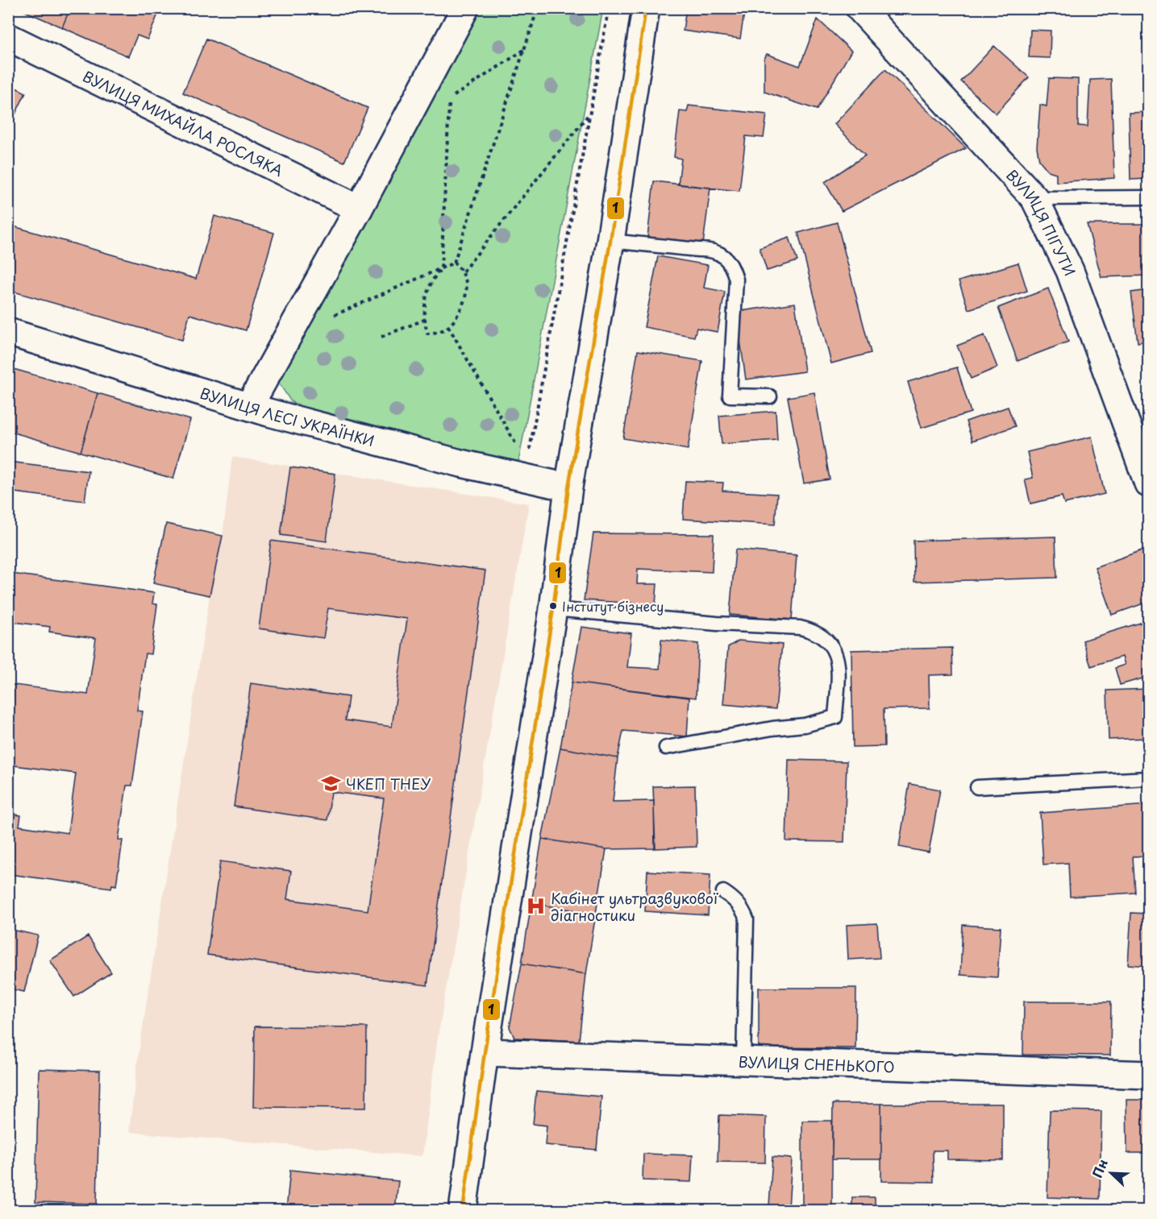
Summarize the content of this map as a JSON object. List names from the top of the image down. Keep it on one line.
{"streets":{"street":["ВУЛИЦЯ МИХАЙЛА РОСЛЯКА","ВУЛИЦЯ ПІГУТИ","ВУЛИЦЯ ЛЕСІ УКРАЇНКИ","ВУЛИЦЯ СНЕНЬКОГО"]},"places":{"other":["Інститут бізнесу"],"school or university":["ЧКЕП ТНЕУ"],"hospital":["Кабінет ультразвукової діагностики"]},"lines":["transit line 1"],"north":"top left"}
